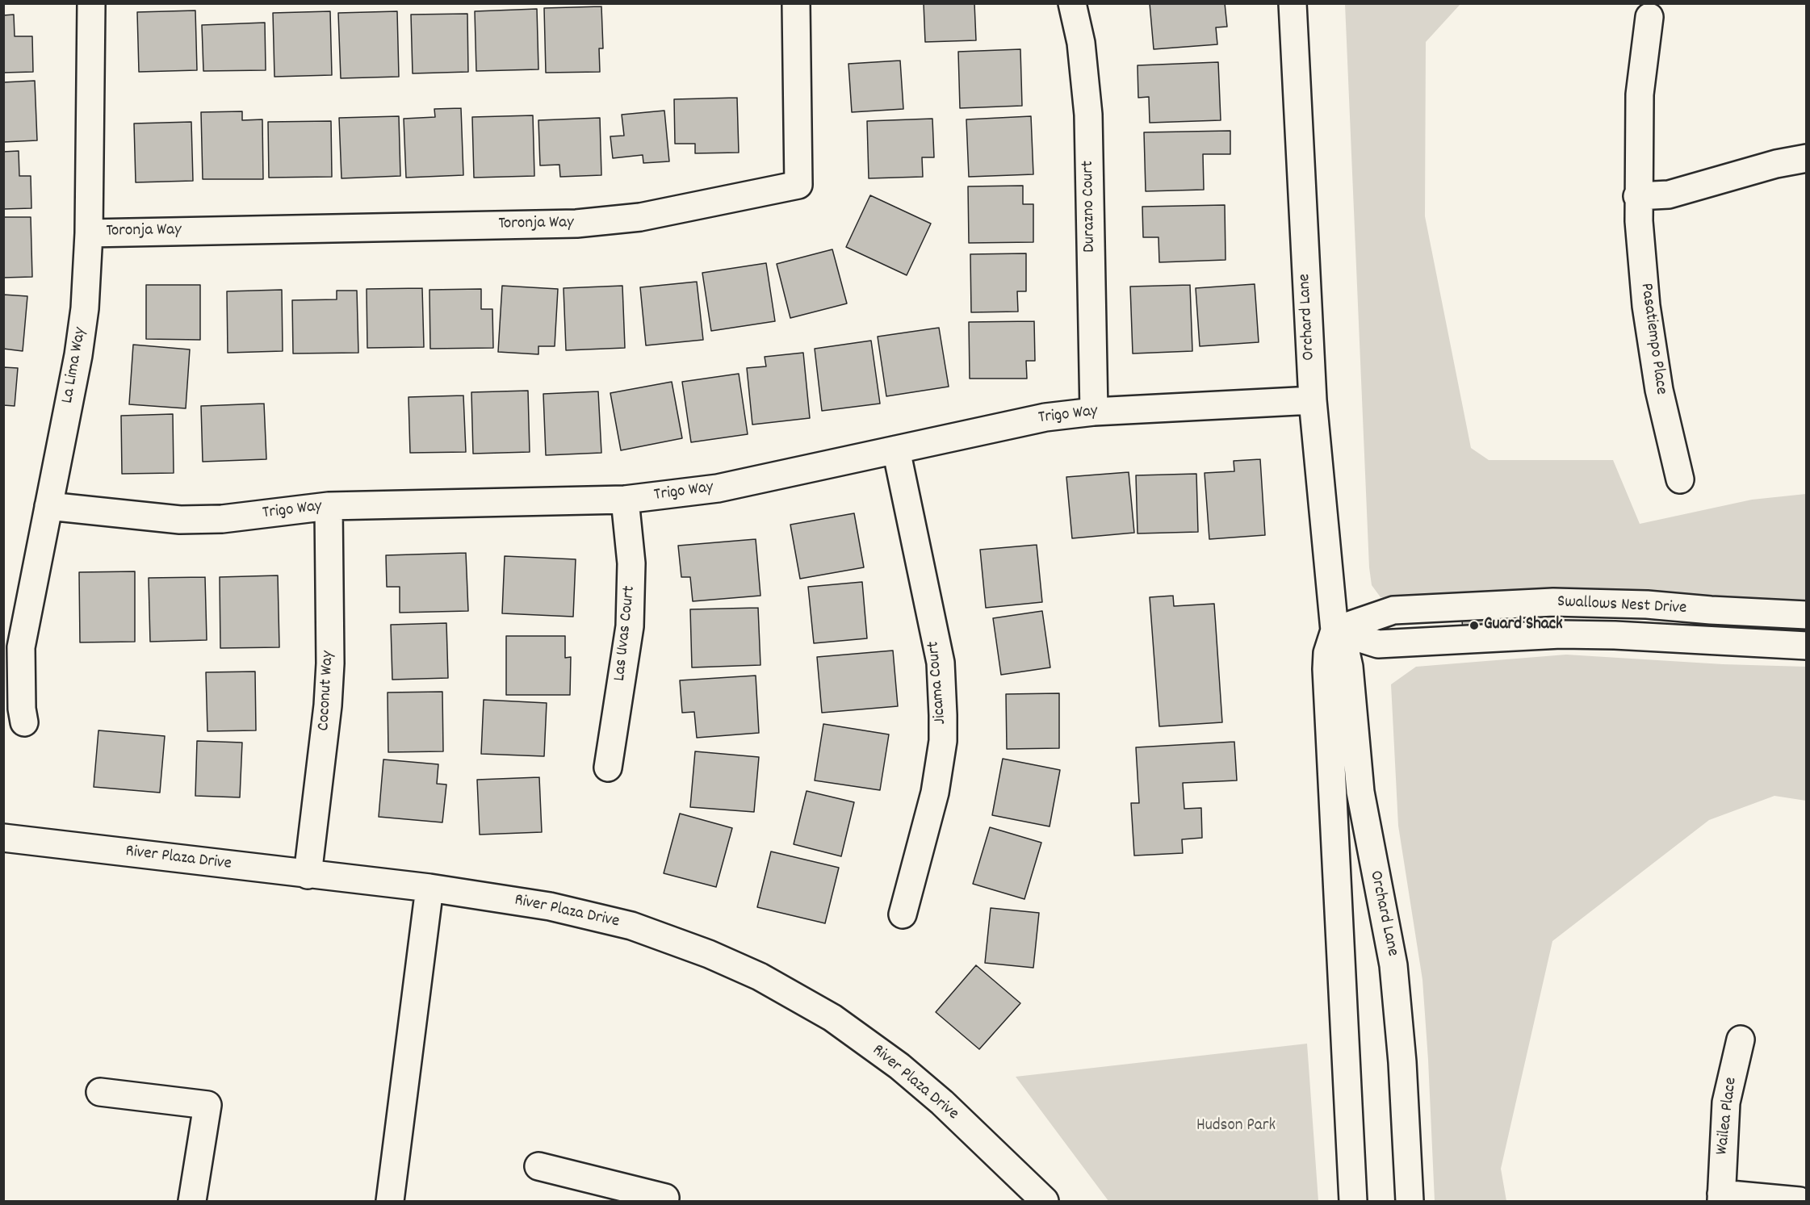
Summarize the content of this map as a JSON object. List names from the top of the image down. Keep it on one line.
{"streets":{"street":["Durazno Court","Toronja Way","Orchard Lane","Pasatiempo Place","La Lima Way","Trigo Way","Swallows Nest Drive","Las Uvas Court","Jicama Court","Coconut Way","River Plaza Drive","Wailea Place"]},"crossings":[["Durazno Court","Trigo Way"],["Toronja Way","La Lima Way"],["Orchard Lane","Trigo Way"],["Orchard Lane","Swallows Nest Drive"],["La Lima Way","Trigo Way"],["Trigo Way","Las Uvas Court"],["Trigo Way","Jicama Court"],["Trigo Way","Coconut Way"],["Coconut Way","River Plaza Drive"]],"parks":["Hudson Park"],"places":["Guard Shack"]}
